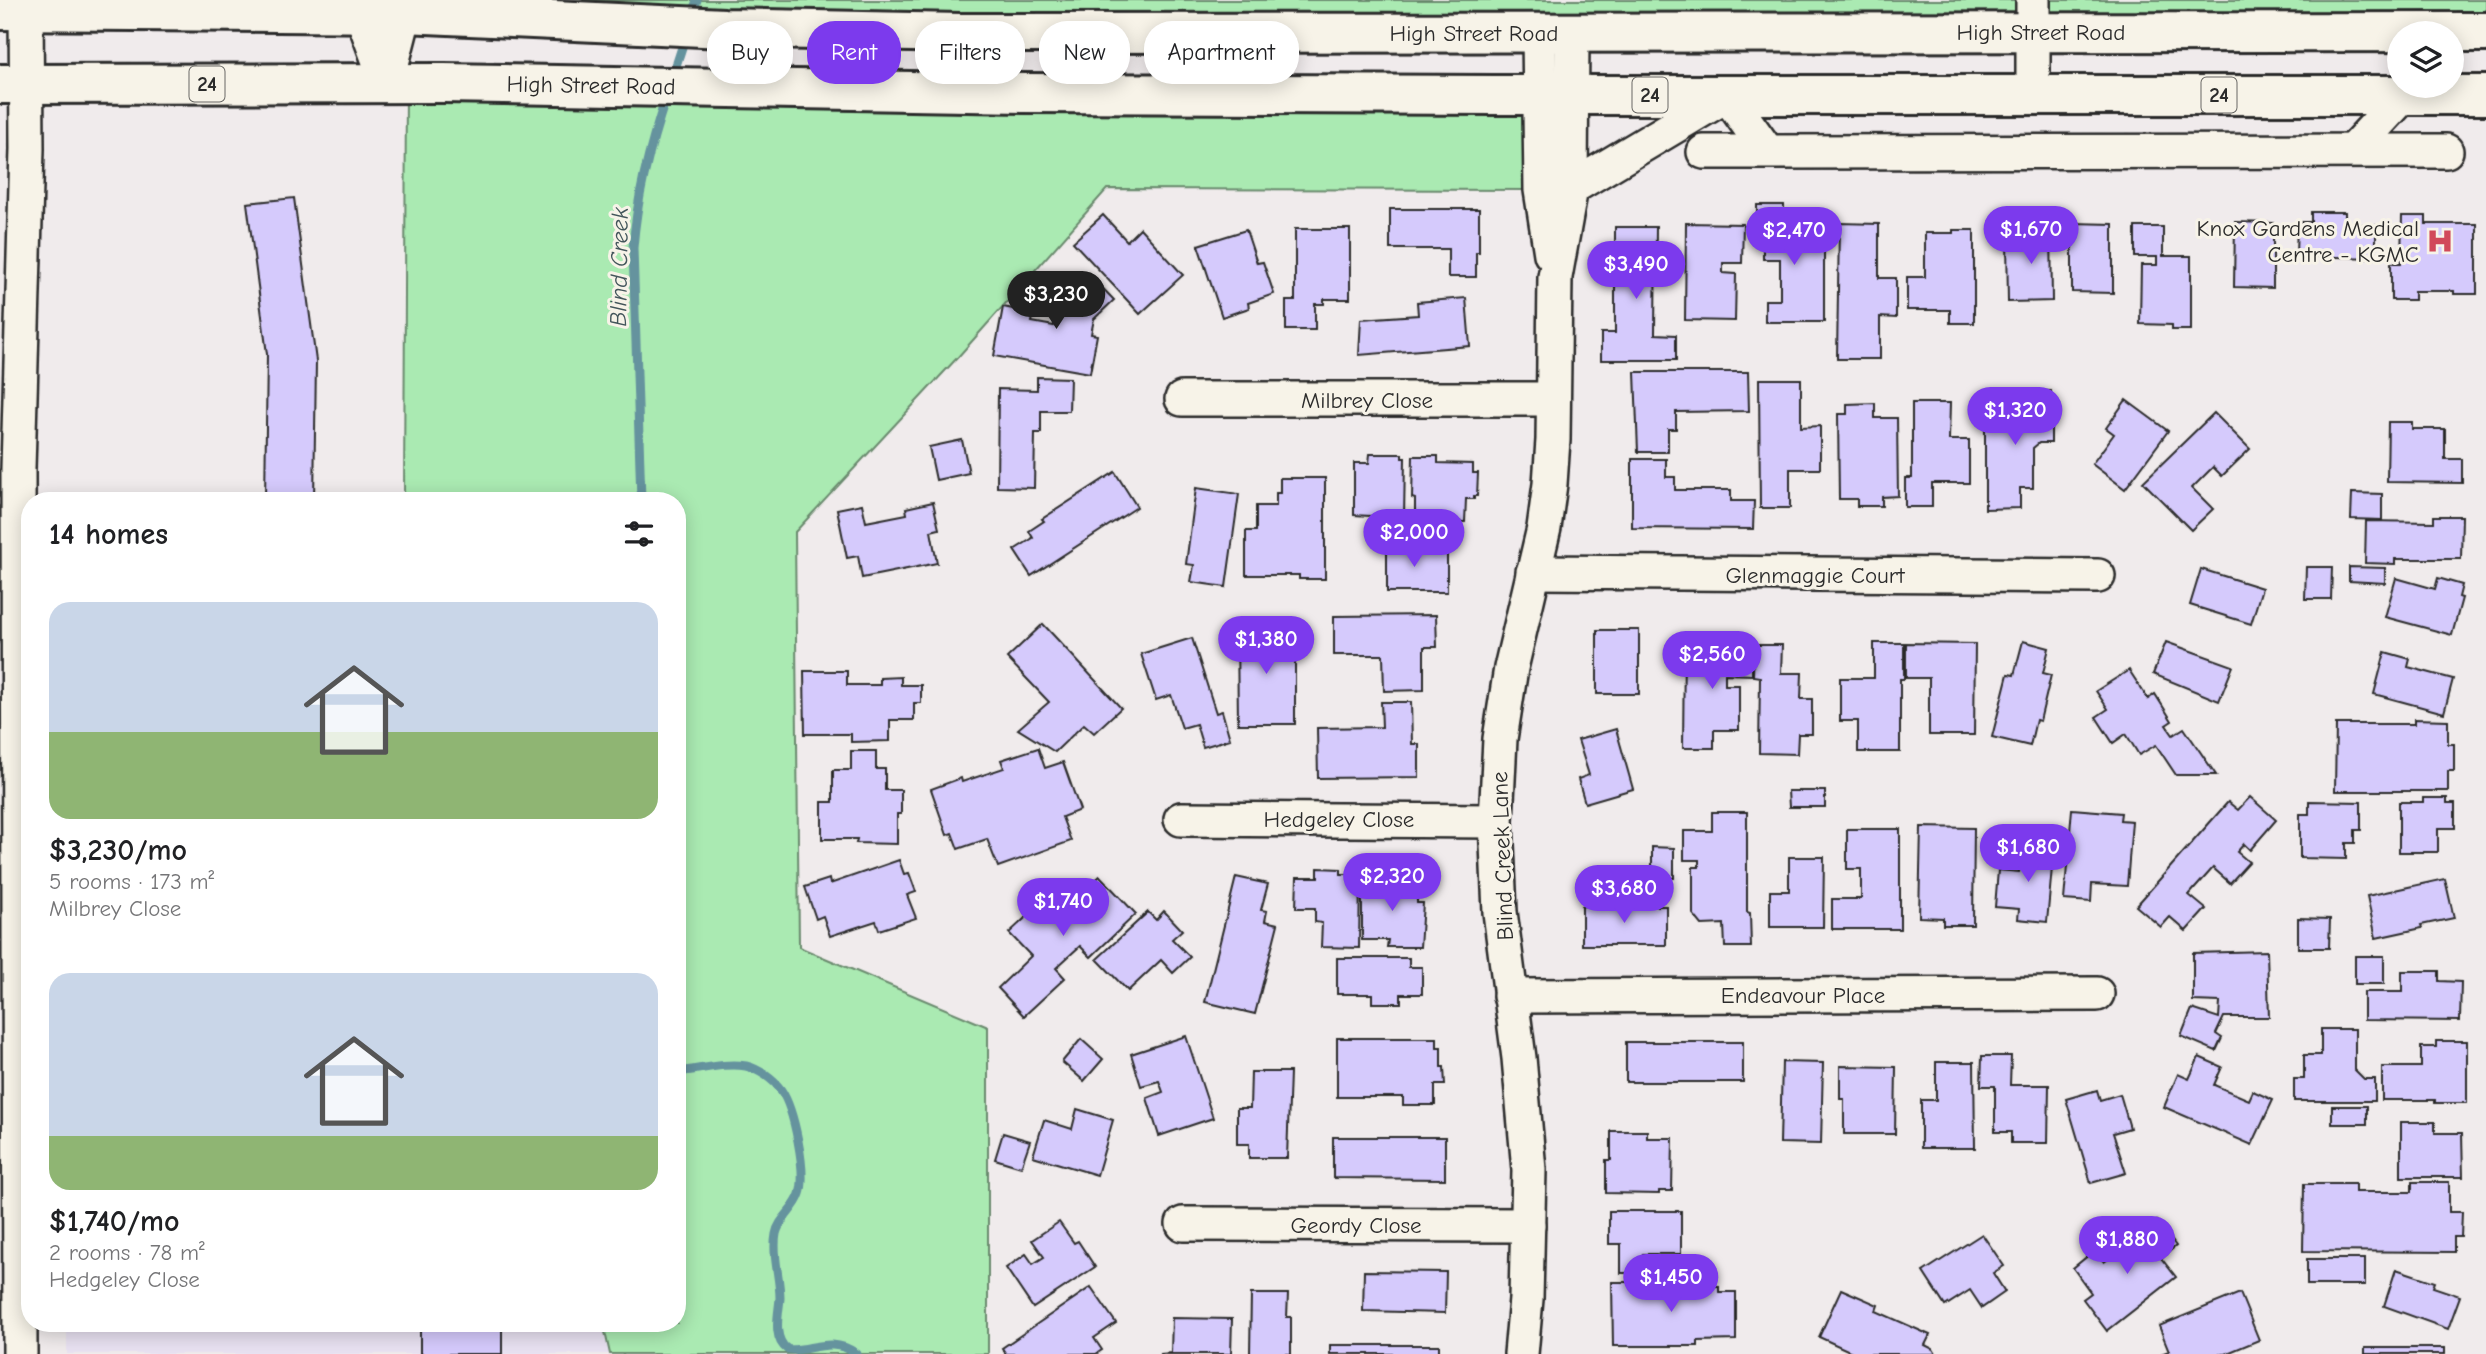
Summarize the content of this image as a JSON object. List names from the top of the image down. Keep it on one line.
{"streets":{"main road":["High Street Road","24"],"street":["Milbrey Close","Glenmaggie Court","Hedgeley Close","Blind Creek Lane","Endeavour Place","Geordy Close"]},"crossings":[["High Street Road","Blind Creek Lane"],["Milbrey Close","Blind Creek Lane"],["Glenmaggie Court","Blind Creek Lane"],["Hedgeley Close","Blind Creek Lane"],["Blind Creek Lane","Endeavour Place"],["Blind Creek Lane","Geordy Close"]],"water":["Blind Creek"],"places":{"hospital":["Knox Gardens Medical Centre - KGMC"]},"page":{"chip":["Buy","Rent","Filters","New","Apartment"],"price":["$1,670","$2,470","$3,490","$3,230","$1,320","$2,000","$1,380","$2,560","$1,680","$2,320","$3,680","$1,740","$1,880","$1,450"],"heading":"14 homes","list":[{"name":"$3,230/mo","note":"5 rooms · 173 m² · Milbrey Close"},{"name":"$1,740/mo","note":"2 rooms · 78 m² · Hedgeley Close"}]}}
